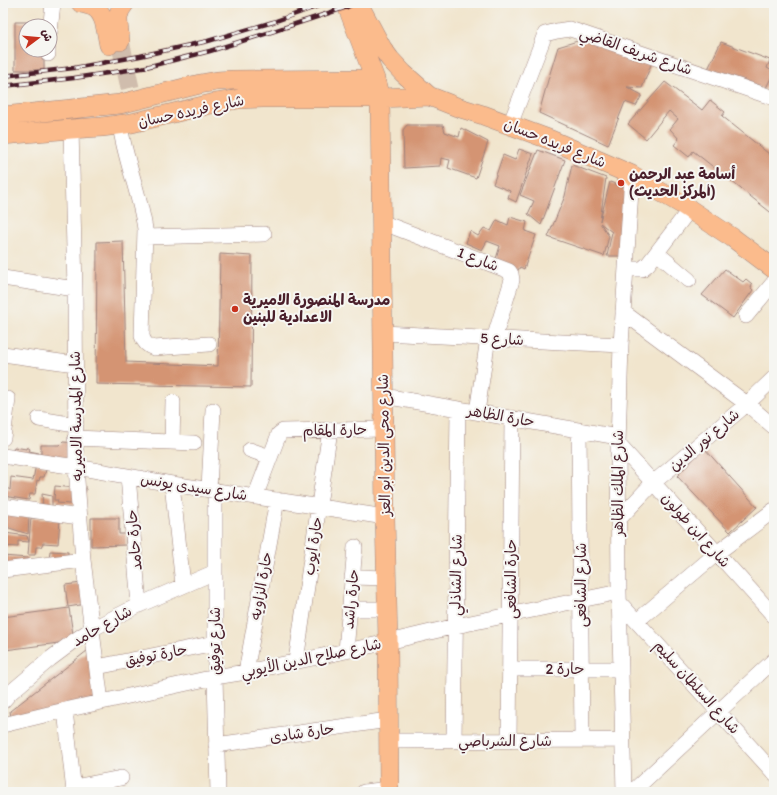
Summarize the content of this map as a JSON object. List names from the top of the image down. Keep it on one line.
{"streets":{"main road":["شارع فريده حسان","شارع محى الدين ابو العز"],"street":["شارع شريف القاضي","شارع 1","شارع 5","شارع المدرسة الاميريه","حارة الظاهر","حارة المقام","شارع نور الدين","شارع الملك الظاهر","شارع سيدى يونس","شارع ابن طولون","حارة حامد","حارة ايوب","شارع الشاذلي","حارة الشافعى","شارع الشافعى","حارة الزاويه","حارة راشد","شارع حامد","شارع توفيق","حارة توفيق","شارع صلاح الدين الأيوبي","حارة 2","شارع السلطان سليم","حارة شادى","شارع الشرباصي"]},"crossings":[["شارع شريف القاضي","شارع فريده حسان"],["شارع فريده حسان","شارع المدرسة الاميريه"],["شارع فريده حسان","شارع محى الدين ابو العز"],["شارع فريده حسان","شارع الملك الظاهر"],["شارع 1","شارع 5"],["شارع 1","شارع محى الدين ابو العز"],["شارع 5","شارع محى الدين ابو العز"],["شارع 5","شارع الملك الظاهر"],["شارع المدرسة الاميريه","شارع سيدى يونس"],["شارع المدرسة الاميريه","شارع حامد"],["شارع المدرسة الاميريه","حارة توفيق"],["شارع المدرسة الاميريه","شارع صلاح الدين الأيوبي"],["حارة الظاهر","شارع محى الدين ابو العز"],["حارة الظاهر","شارع الملك الظاهر"],["حارة الظاهر","شارع ابن طولون"],["حارة الظاهر","شارع الشاذلي"],["حارة الظاهر","حارة الشافعى"],["حارة الظاهر","شارع الشافعى"],["حارة المقام","شارع محى الدين ابو العز"],["حارة المقام","حارة ايوب"],["شارع نور الدين","شارع الملك الظاهر"],["شارع نور الدين","شارع ابن طولون"],["شارع محى الدين ابو العز","شارع سيدى يونس"],["شارع محى الدين ابو العز","شارع صلاح الدين الأيوبي"],["شارع محى الدين ابو العز","حارة شادى"],["شارع محى الدين ابو العز","شارع الشرباصي"],["شارع الملك الظاهر","شارع ابن طولون"],["شارع الملك الظاهر","شارع صلاح الدين الأيوبي"],["شارع الملك الظاهر","حارة 2"],["شارع الملك الظاهر","شارع السلطان سليم"],["شارع الملك الظاهر","شارع الشرباصي"],["شارع سيدى يونس","حارة حامد"],["شارع سيدى يونس","حارة ايوب"],["شارع سيدى يونس","حارة الزاويه"],["شارع سيدى يونس","شارع توفيق"],["حارة حامد","شارع حامد"],["حارة ايوب","شارع صلاح الدين الأيوبي"],["شارع الشاذلي","شارع صلاح الدين الأيوبي"],["شارع الشاذلي","شارع الشرباصي"],["حارة الشافعى","شارع صلاح الدين الأيوبي"],["حارة الشافعى","حارة 2"],["حارة الشافعى","شارع الشرباصي"],["شارع الشافعى","شارع صلاح الدين الأيوبي"],["شارع الشافعى","حارة 2"],["شارع الشافعى","شارع الشرباصي"],["حارة الزاويه","شارع صلاح الدين الأيوبي"],["حارة راشد","شارع صلاح الدين الأيوبي"],["شارع حامد","شارع توفيق"],["شارع توفيق","حارة توفيق"],["شارع توفيق","شارع صلاح الدين الأيوبي"],["شارع توفيق","حارة شادى"],["شارع صلاح الدين الأيوبي","شارع السلطان سليم"]],"places":["أسامة عبد الرحمن (المركز الحديث)","مدرسة المنصورة الاميرية الاعدادية للبنين"],"north":"right"}
